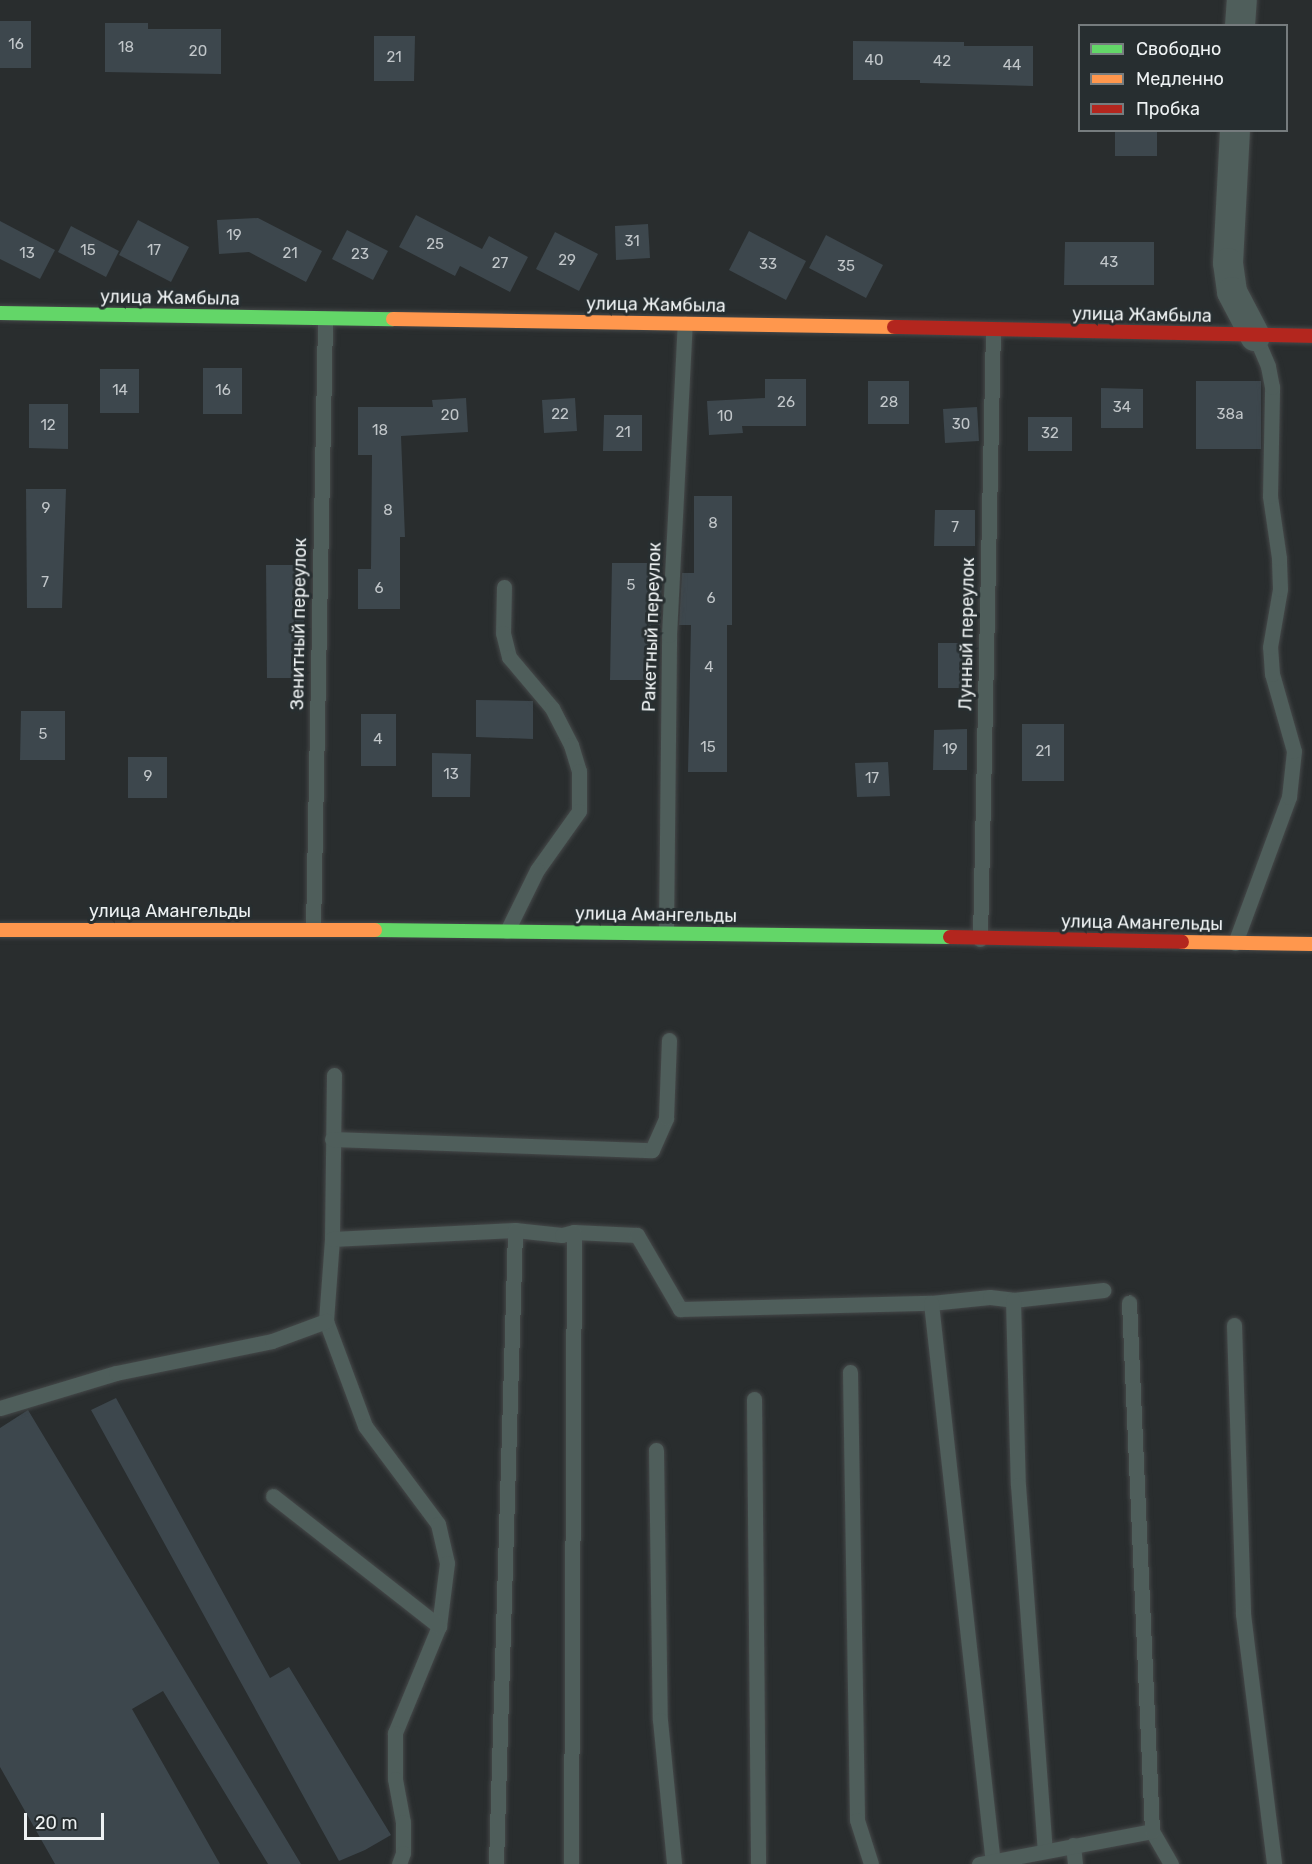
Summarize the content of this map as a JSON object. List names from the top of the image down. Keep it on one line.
{"streets":{"street":["улица Жамбыла","улица Амангельды"],"lane":["Зенитный переулок","Ракетный переулок","Лунный переулок"]},"crossings":[["улица Жамбыла","Зенитный переулок"],["улица Жамбыла","Ракетный переулок"],["улица Жамбыла","Лунный переулок"],["Зенитный переулок","улица Амангельды"],["Ракетный переулок","улица Амангельды"],["Лунный переулок","улица Амангельды"]],"house_numbers":["16","18","20","21","40","42","44","19","31","25","15","17","13","21","23","29","43","27","33","35","14","16","26","28","34","22","38а","20","10","30","12","18","21","32","9","8","8","7","7","5","6","6","4","5","4","15","19","21","13","9","17"],"legend":["Свободно","Медленно","Пробка"],"scale_bar":"20 m"}
